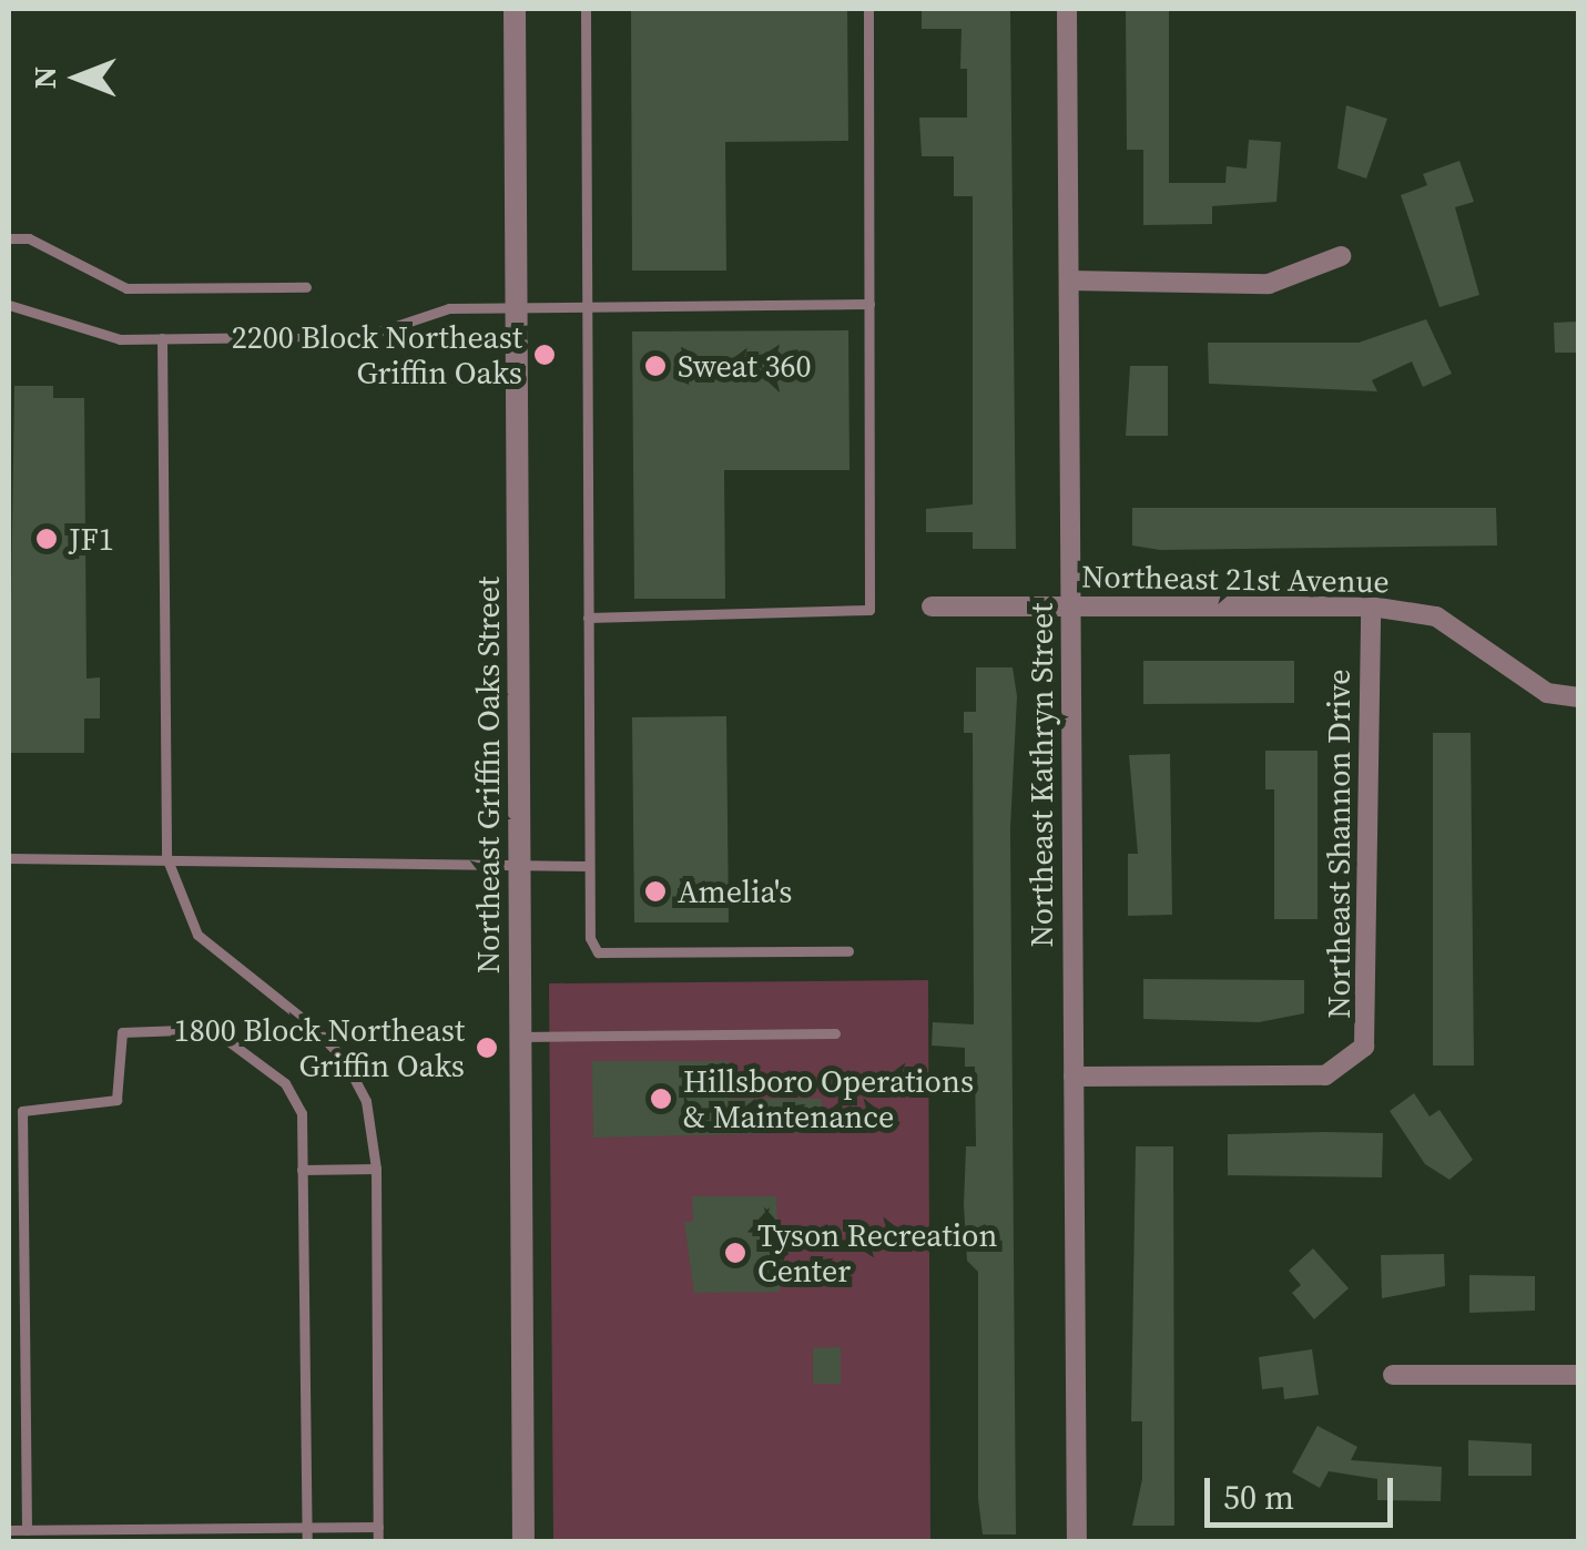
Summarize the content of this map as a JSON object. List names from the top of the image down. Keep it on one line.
{"streets":{"street":["Northeast 21st Avenue","Northeast Griffin Oaks Street","Northeast Kathryn Street","Northeast Shannon Drive"]},"crossings":[["Northeast 21st Avenue","Northeast Kathryn Street"],["Northeast 21st Avenue","Northeast Shannon Drive"],["Northeast Kathryn Street","Northeast Shannon Drive"]],"places":["2200 Block Northeast Griffin Oaks","Sweat 360","JF1","Amelia's","1800 Block Northeast Griffin Oaks","Hillsboro Operations & Maintenance","Tyson Recreation Center"],"scale_bar":"50 m","north":"left"}
